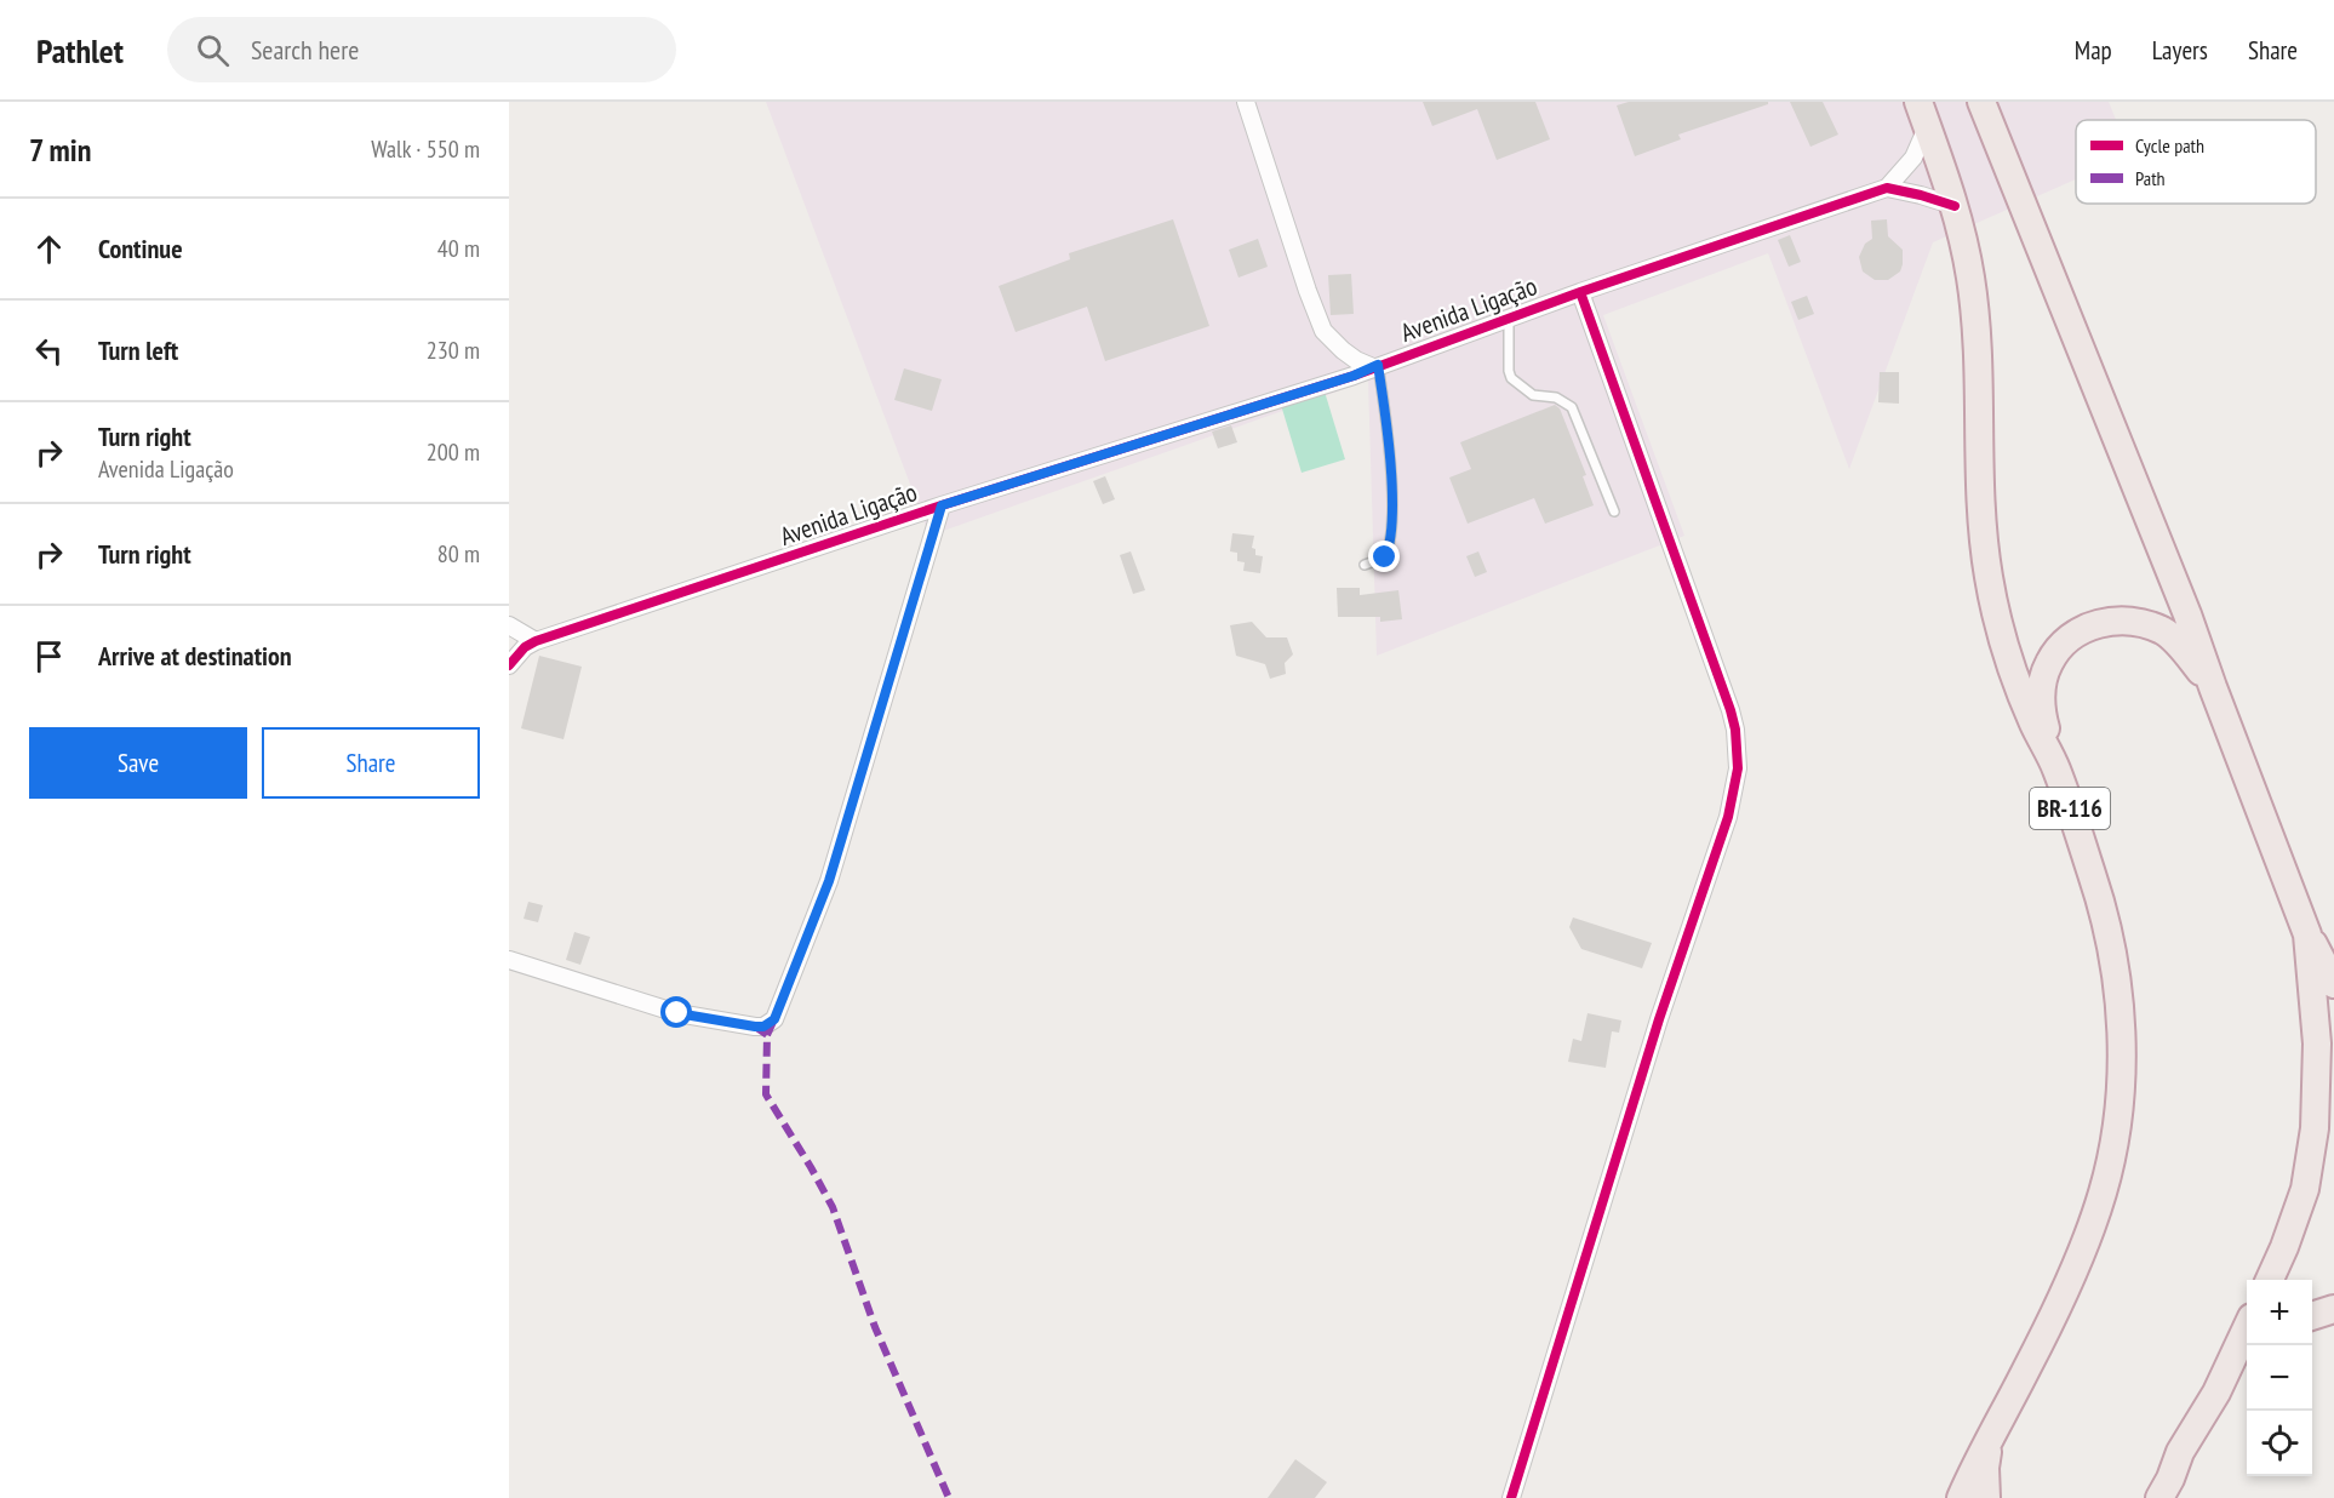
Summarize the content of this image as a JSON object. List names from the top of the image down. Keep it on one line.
{"streets":{"highway":["BR-116"],"street":["Avenida Ligação"]},"crossings":[["Avenida Ligação","BR-116"]],"legend":["Cycle path","Path"],"page":{"header":"Pathlet","search":"Search here","nav":["Map","Layers","Share"],"heading":["7 min","Walk · 550 m"],"list":[["Continue","40 m"],["Turn left","230 m"],["Turn right","Avenida Ligação","200 m"],["Turn right","80 m"],"Arrive at destination"],"buttons":["Save","Share"],"map_buttons":["+","−"]}}
